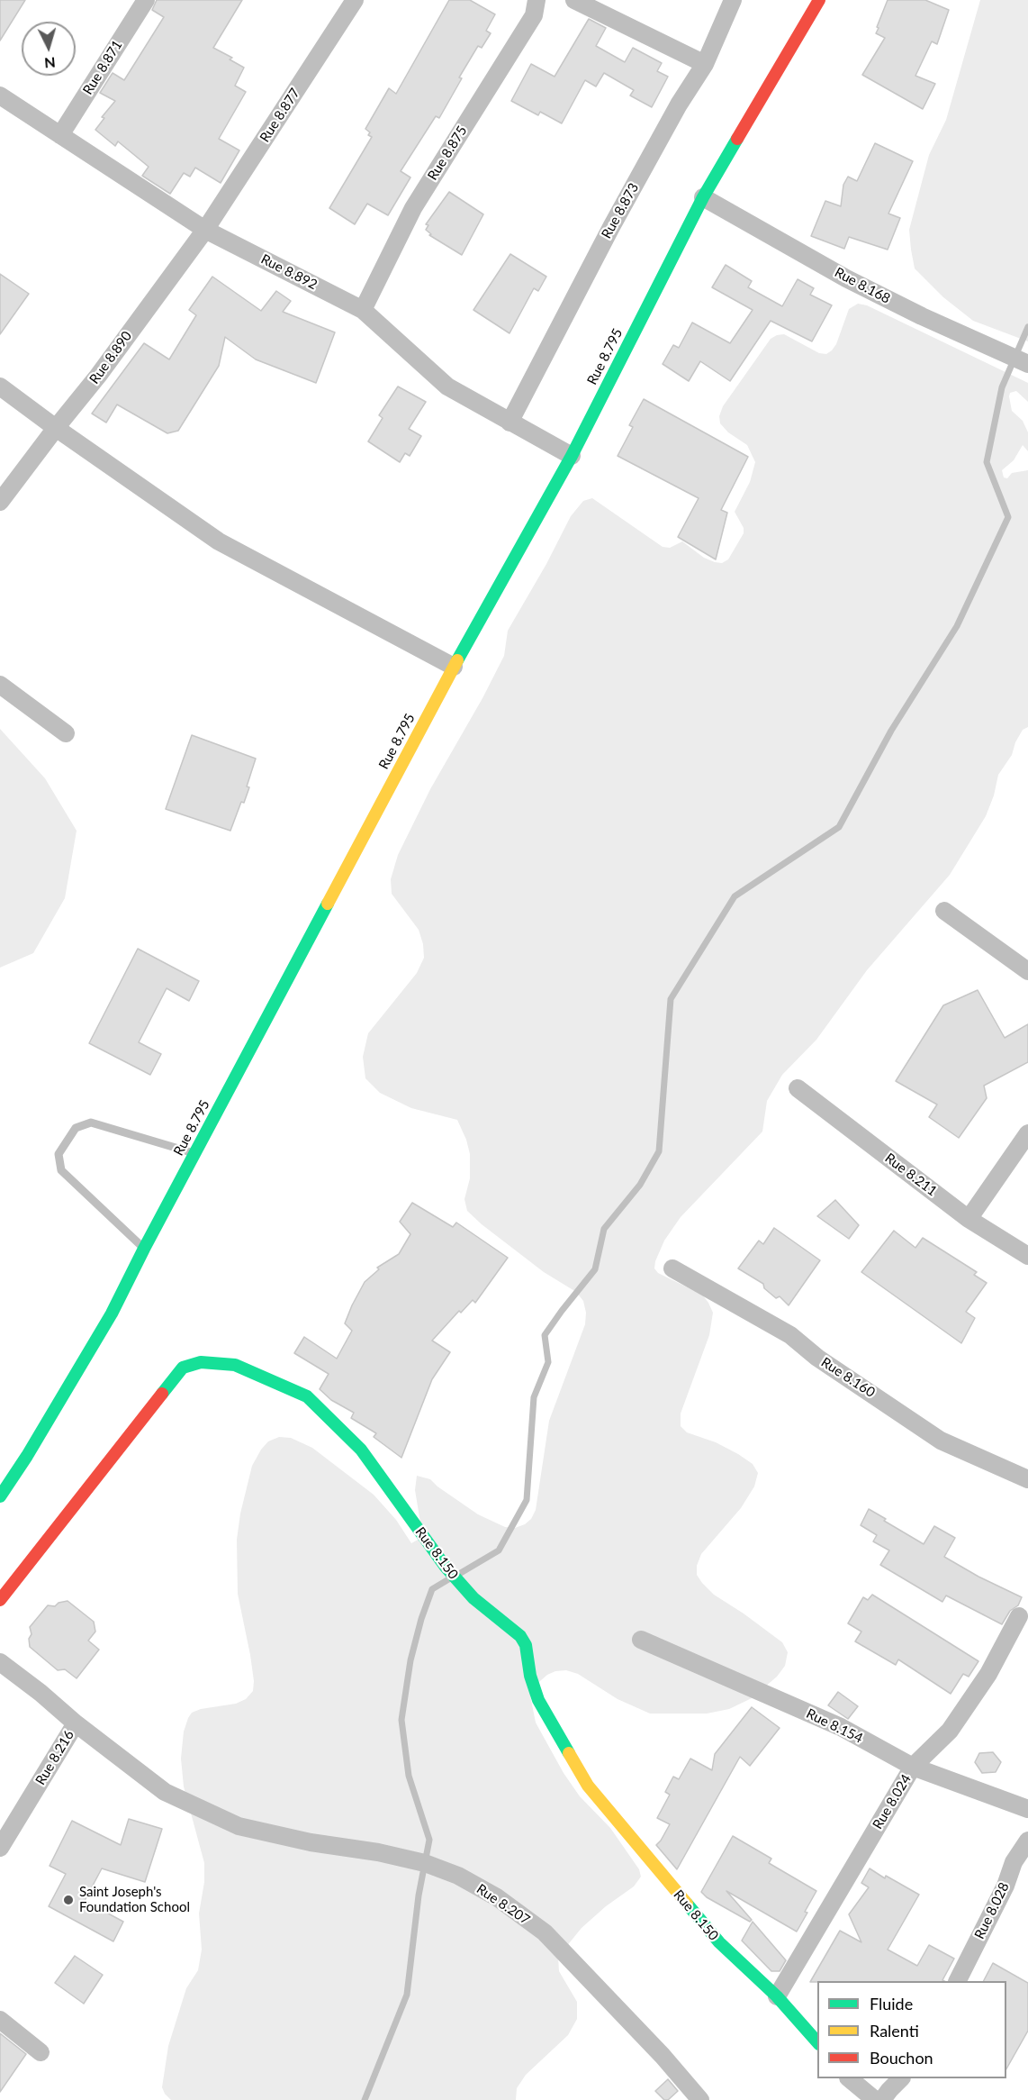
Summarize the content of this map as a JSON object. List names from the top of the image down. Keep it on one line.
{"streets":{"main road":["Rue 8.795","Rue 8.150"],"street":["Rue 8.871","Rue 8.877","Rue 8.875","Rue 8.873","Rue 8.892","Rue 8.168","Rue 8.890","Rue 8.211","Rue 8.160","Rue 8.154","Rue 8.216","Rue 8.024","Rue 8.207","Rue 8.028"]},"crossings":[["Rue 8.871","Rue 8.892"],["Rue 8.877","Rue 8.892"],["Rue 8.877","Rue 8.890"],["Rue 8.875","Rue 8.892"],["Rue 8.873","Rue 8.892"],["Rue 8.892","Rue 8.795"],["Rue 8.892","Rue 8.890"],["Rue 8.168","Rue 8.795"],["Rue 8.150","Rue 8.024"],["Rue 8.154","Rue 8.024"],["Rue 8.216","Rue 8.207"]],"places":["Saint Joseph's Foundation School"],"legend":["Fluide","Ralenti","Bouchon"],"north":"bottom"}
